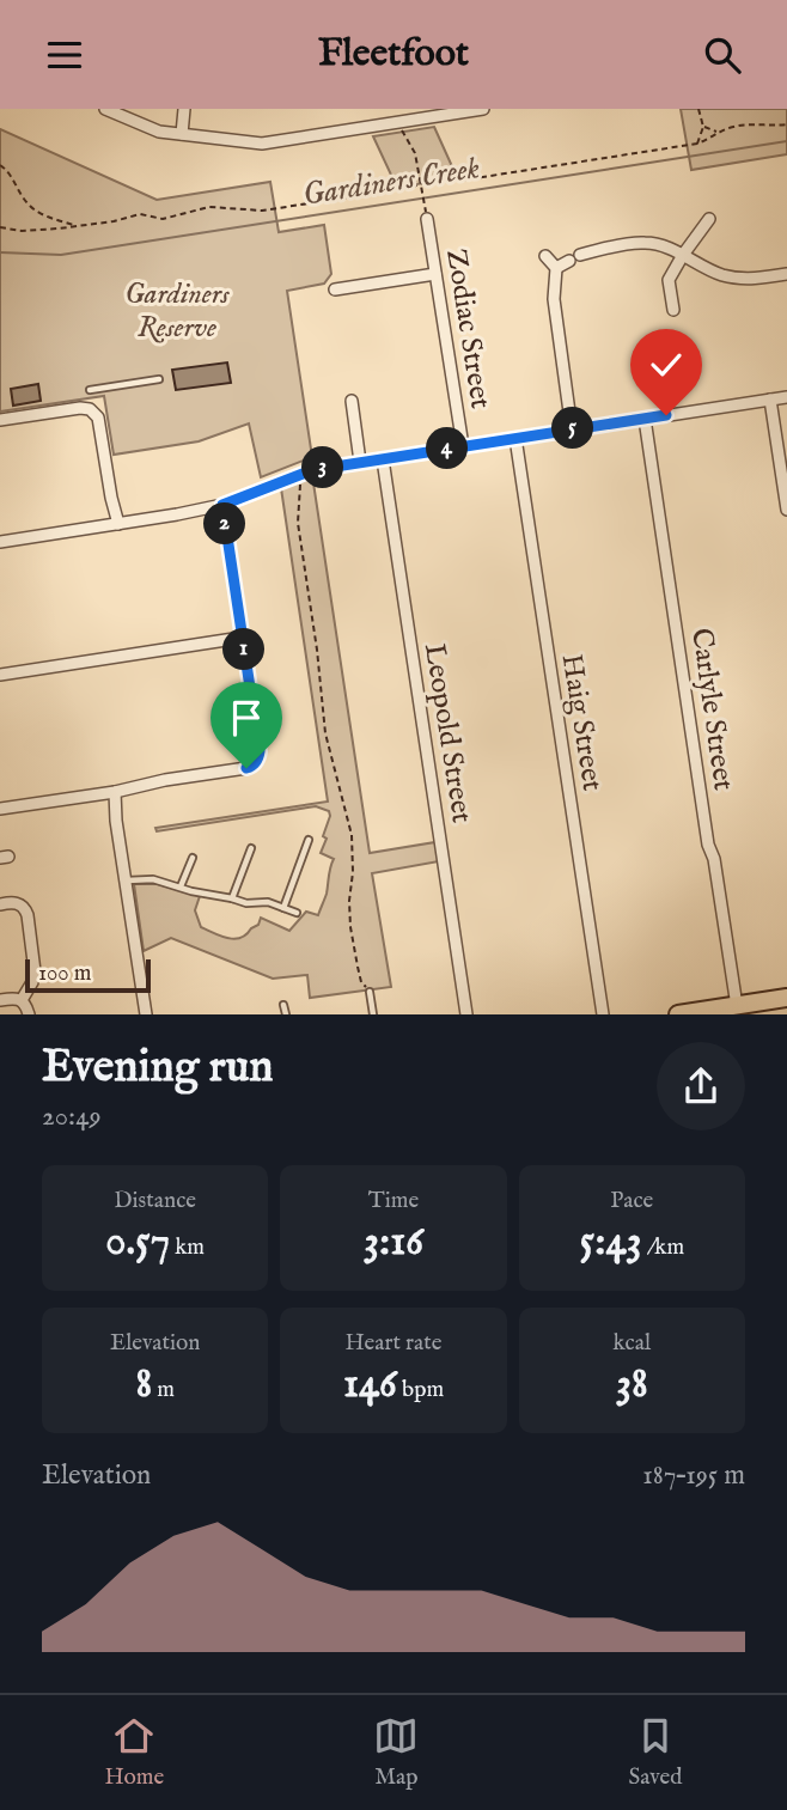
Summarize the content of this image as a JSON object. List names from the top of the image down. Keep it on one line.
{"streets":{"street":["Zodiac Street","Carlyle Street","Haig Street","Leopold Street"]},"water":["Gardiners Creek"],"parks":["Gardiners Reserve"],"scale_bar":"100 m","page":{"header":"Fleetfoot","pins":["5","4","3","2","1"],"scale":"100 m","heading":["Evening run","20:49"],"stats":[["Distance","0.57 km"],["Time","3:16"],["Pace","5:43 /km"],["Elevation","8 m"],["Heart rate","146 bpm"],["kcal","38"]],"chart":["Elevation","187–195 m"],"tabs":["Home","Map","Saved"]}}
